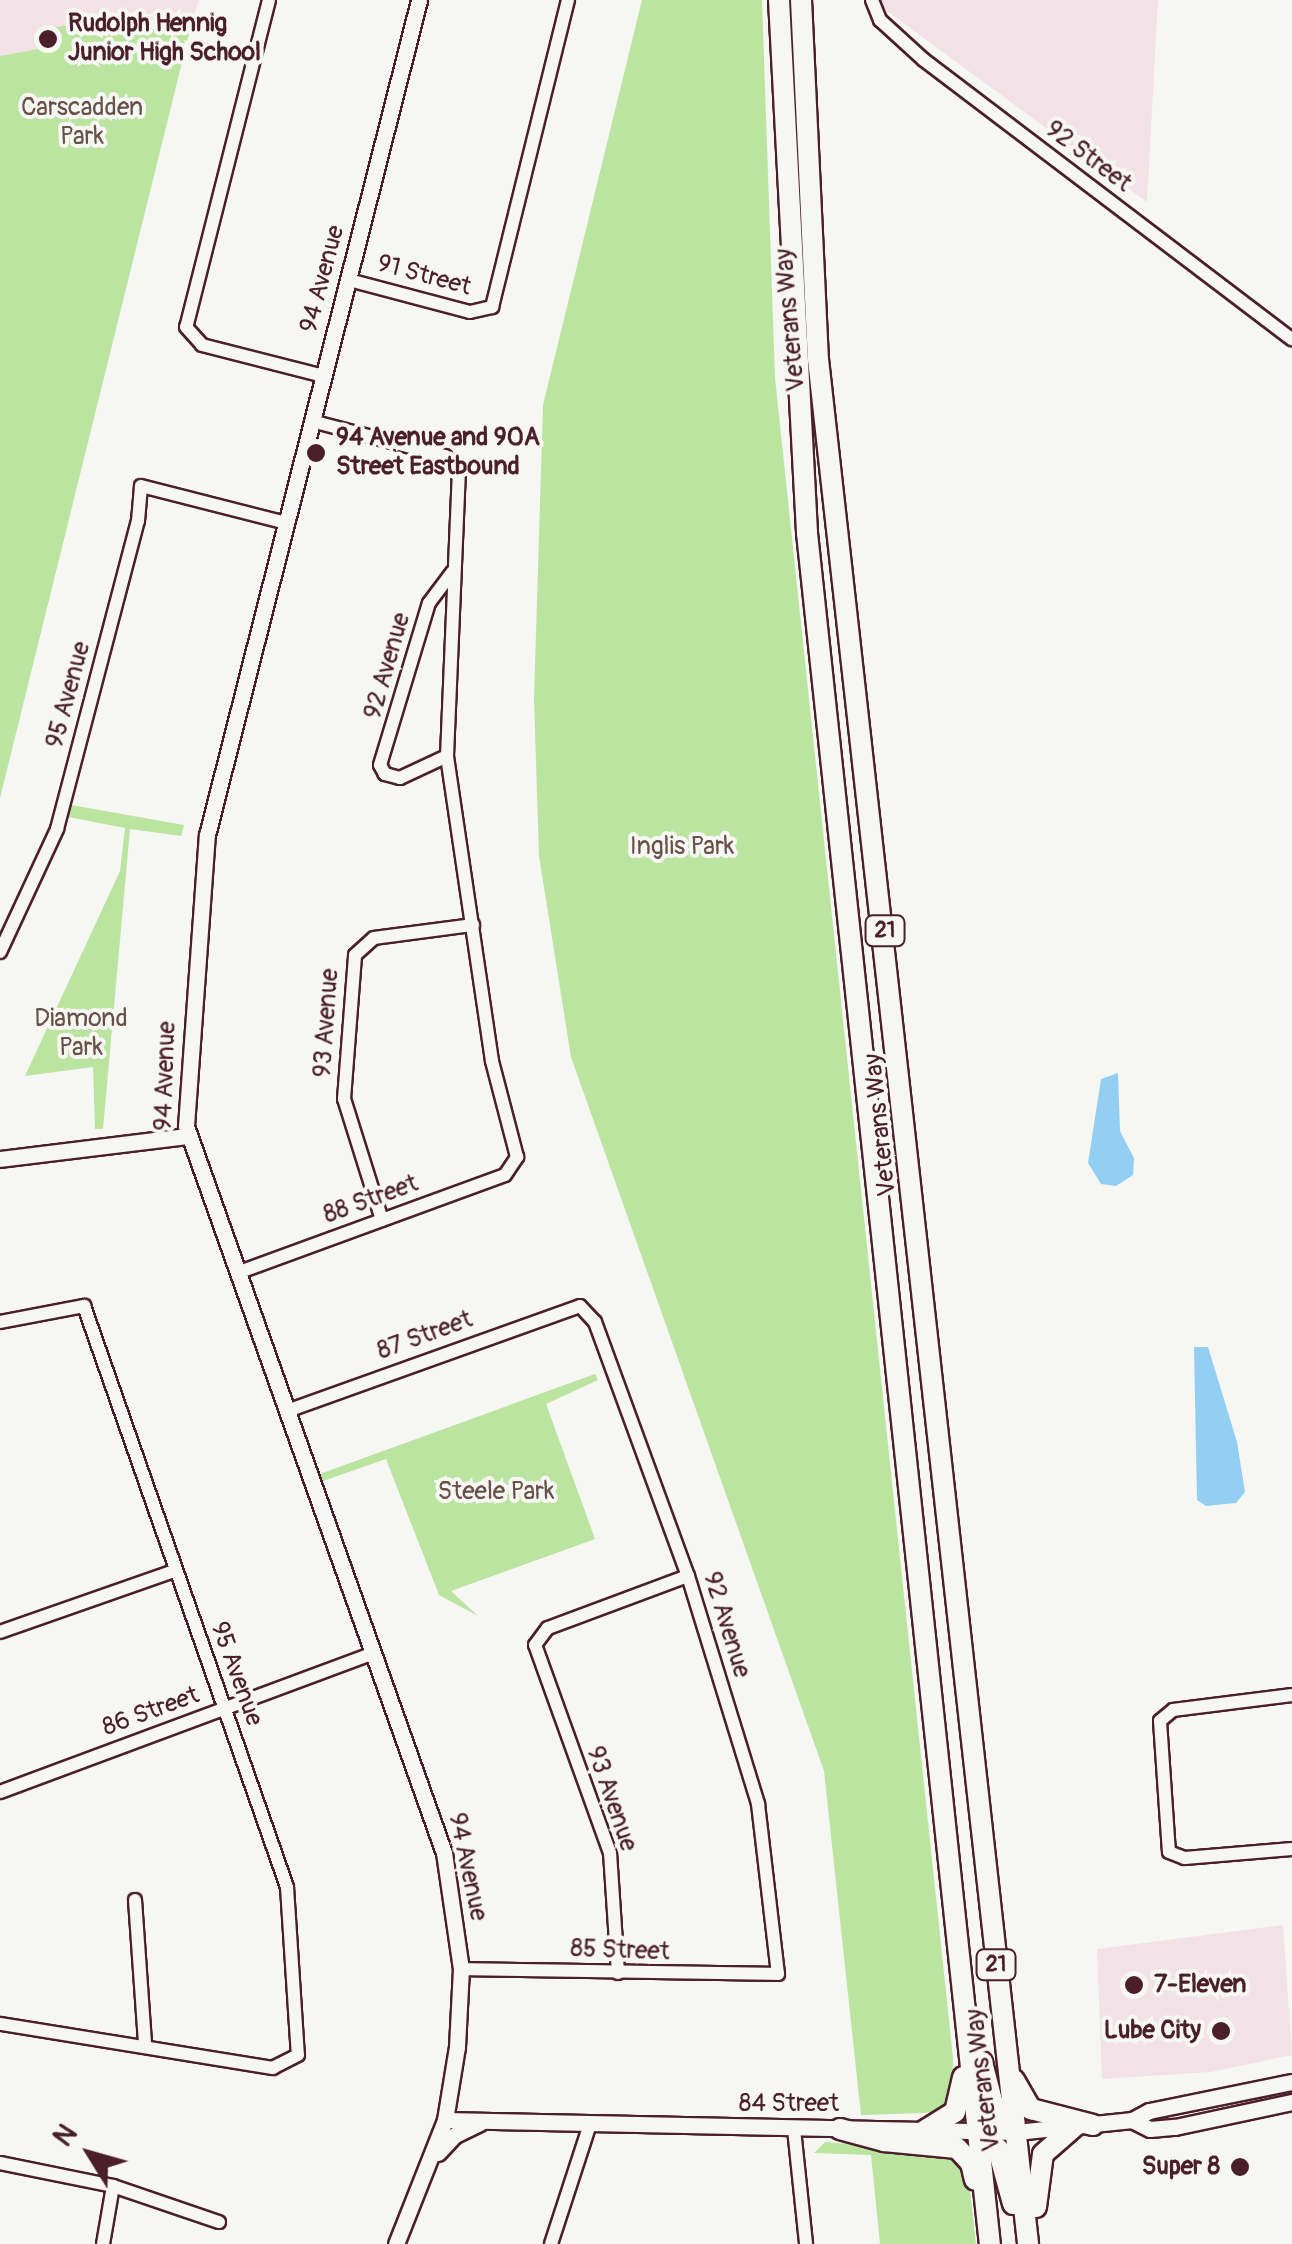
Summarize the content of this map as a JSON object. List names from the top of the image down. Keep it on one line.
{"streets":{"main road":["Veterans Way","21"],"street":["92 Street","91 Street","94 Avenue","92 Avenue","95 Avenue","93 Avenue","88 Street","87 Street","86 Street","85 Street","84 Street"]},"crossings":[["91 Street","94 Avenue"],["94 Avenue","95 Avenue"],["94 Avenue","88 Street"],["94 Avenue","87 Street"],["94 Avenue","86 Street"],["94 Avenue","85 Street"],["94 Avenue","84 Street"],["Veterans Way","84 Street"],["92 Avenue","93 Avenue"],["92 Avenue","88 Street"],["92 Avenue","87 Street"],["92 Avenue","85 Street"],["95 Avenue","86 Street"],["93 Avenue","88 Street"],["93 Avenue","85 Street"]],"parks":["Carscadden Park","Inglis Park","Diamond Park","Steele Park"],"places":["Rudolph Hennig Junior High School","94 Avenue and 90A Street Eastbound","7-Eleven","Lube City","Super 8"],"north":"top left"}
